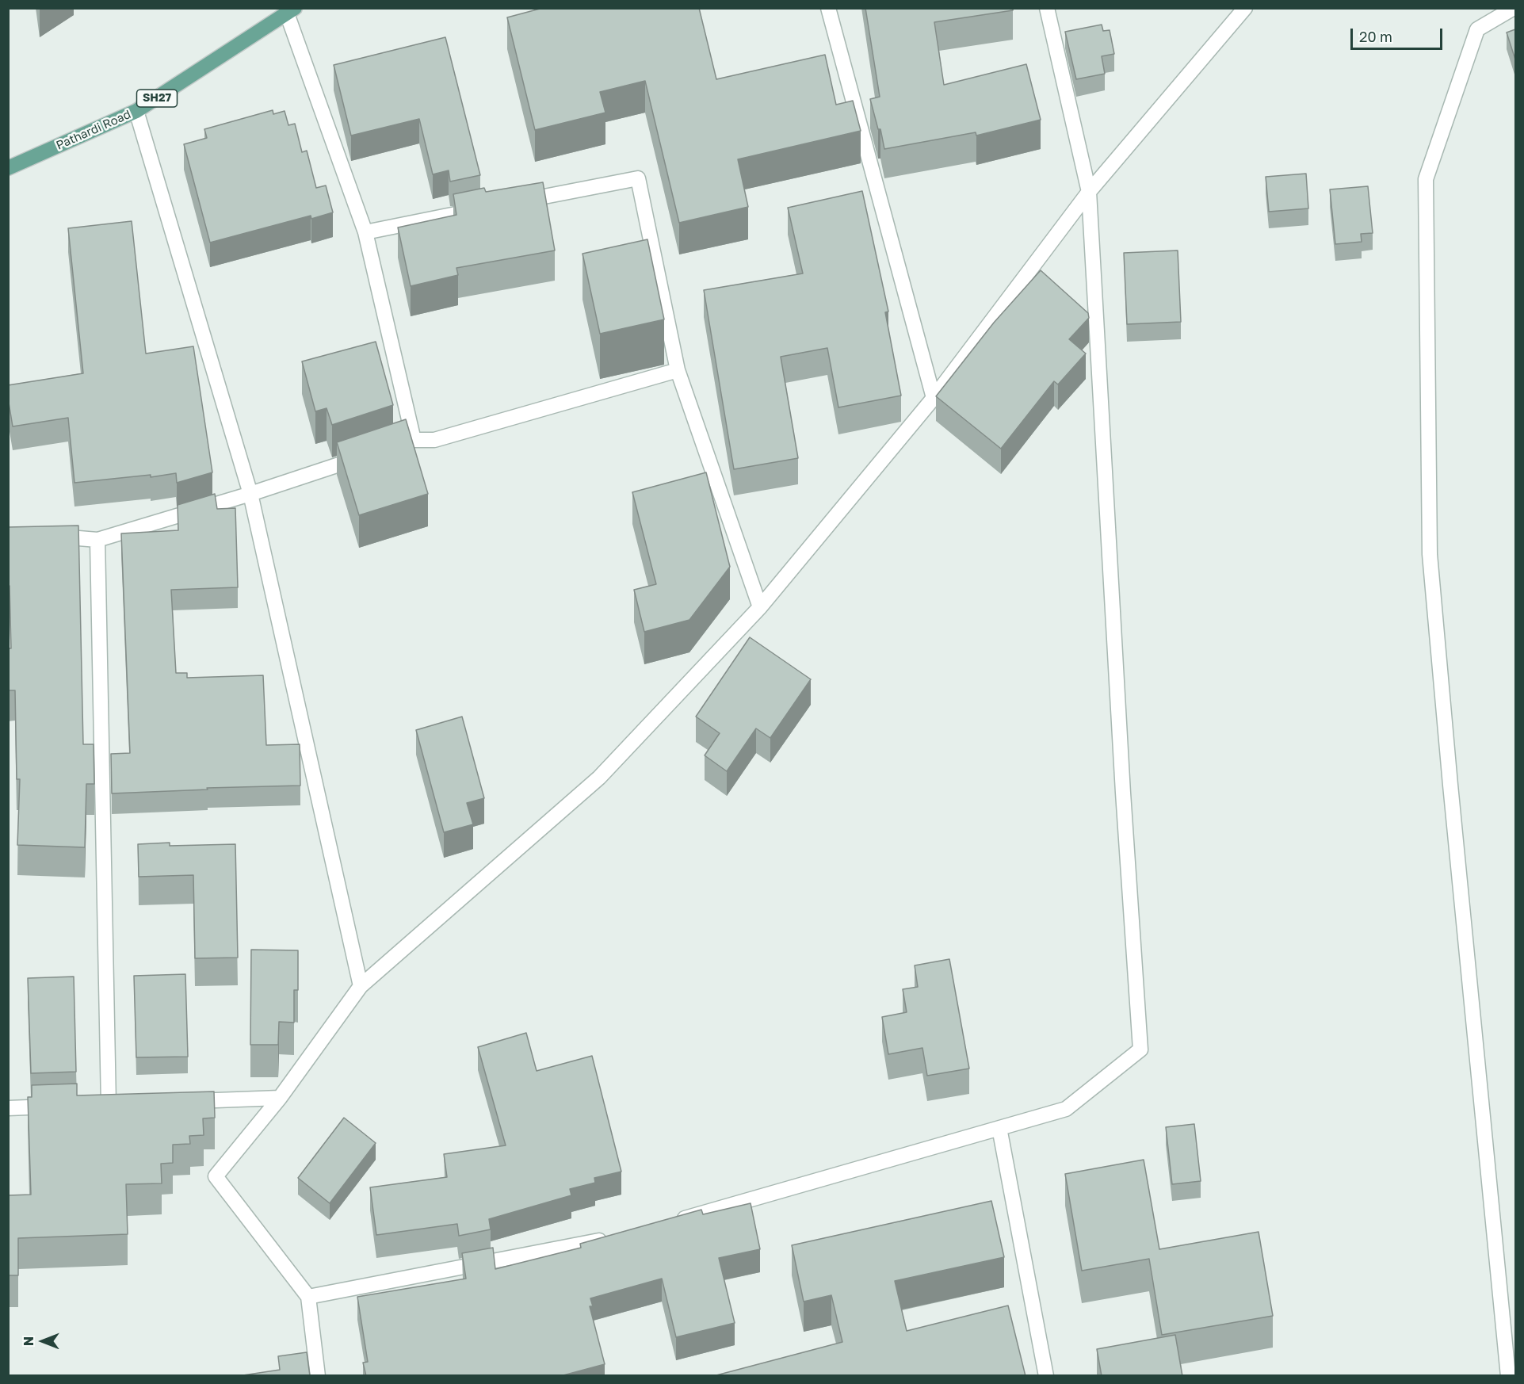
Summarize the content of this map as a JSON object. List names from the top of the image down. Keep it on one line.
{"streets":{"main road":["SH27","Pathardi Road"]},"scale_bar":"20 m","north":"left"}
